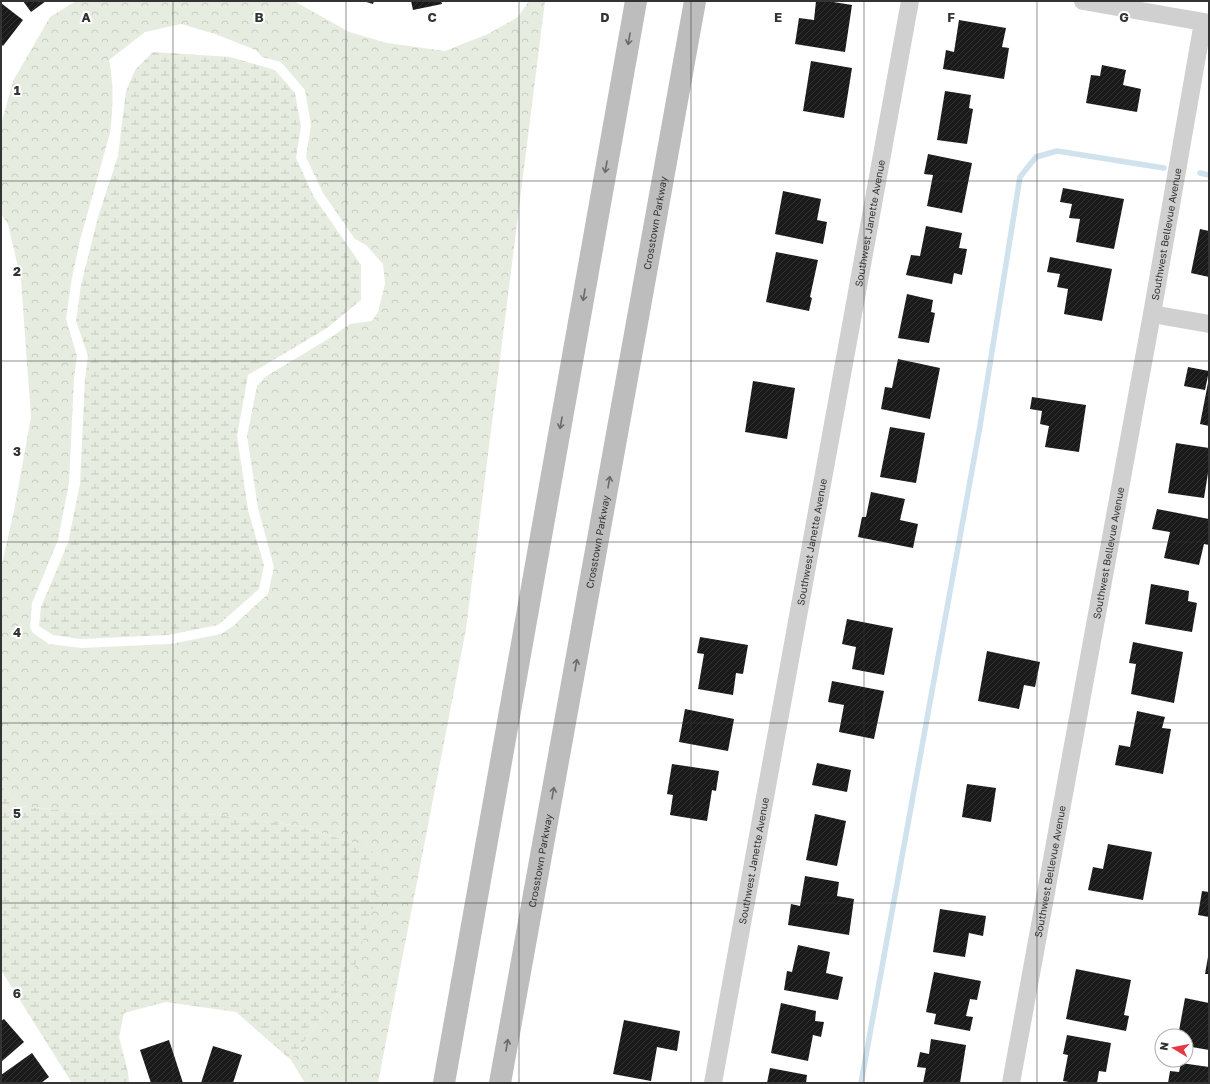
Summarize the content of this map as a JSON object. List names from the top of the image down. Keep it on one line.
{"streets":{"main road":["Crosstown Parkway"],"street":["Southwest Janette Avenue","Southwest Bellevue Avenue"]},"north":"left","grid":{"columns":["A","B","C","D","E","F","G"],"rows":["1","2","3","4","5","6"]}}
